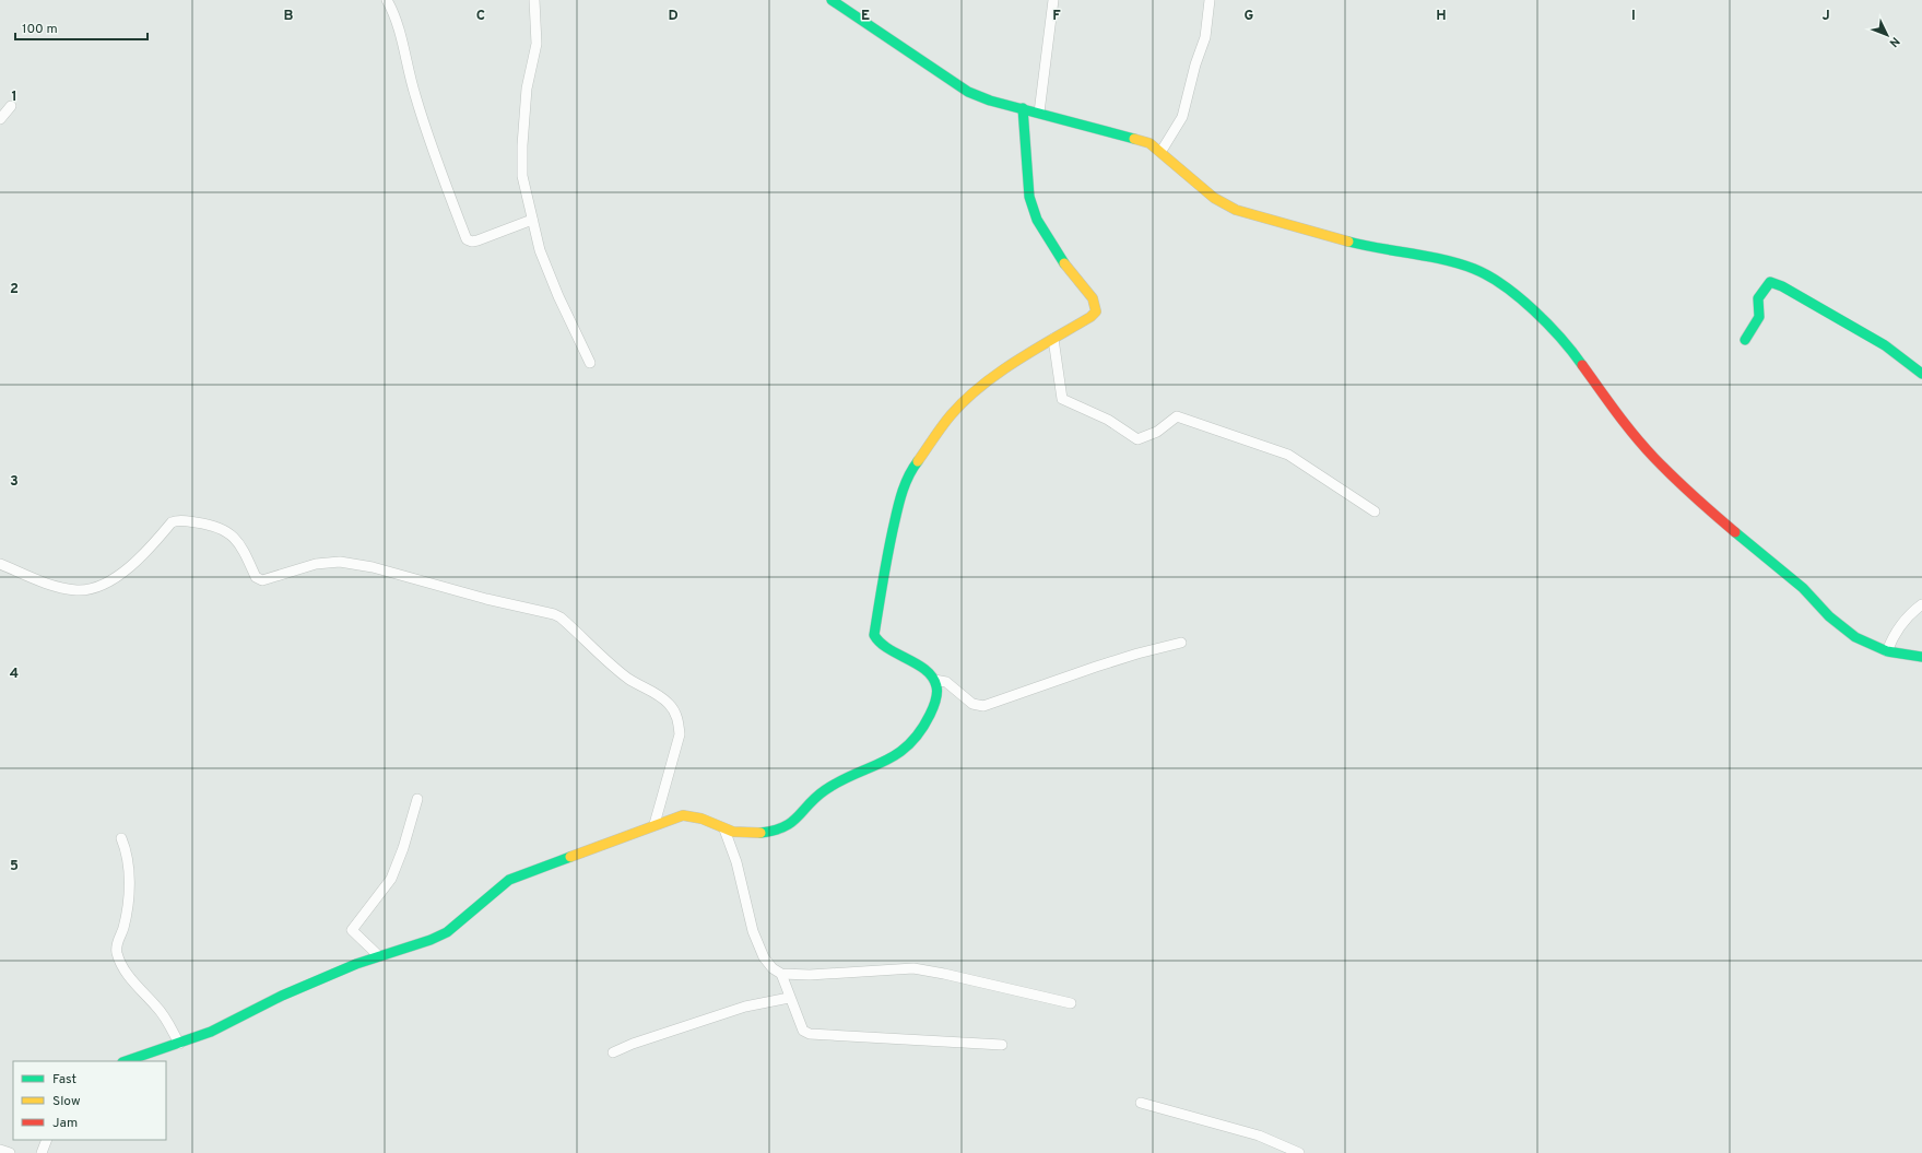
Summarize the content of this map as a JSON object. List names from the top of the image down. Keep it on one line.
{"legend":["Fast","Slow","Jam"],"scale_bar":"100 m","north":"bottom right","grid":{"columns":["B","C","D","E","F","G","H","I","J"],"rows":["1","2","3","4","5"]}}
